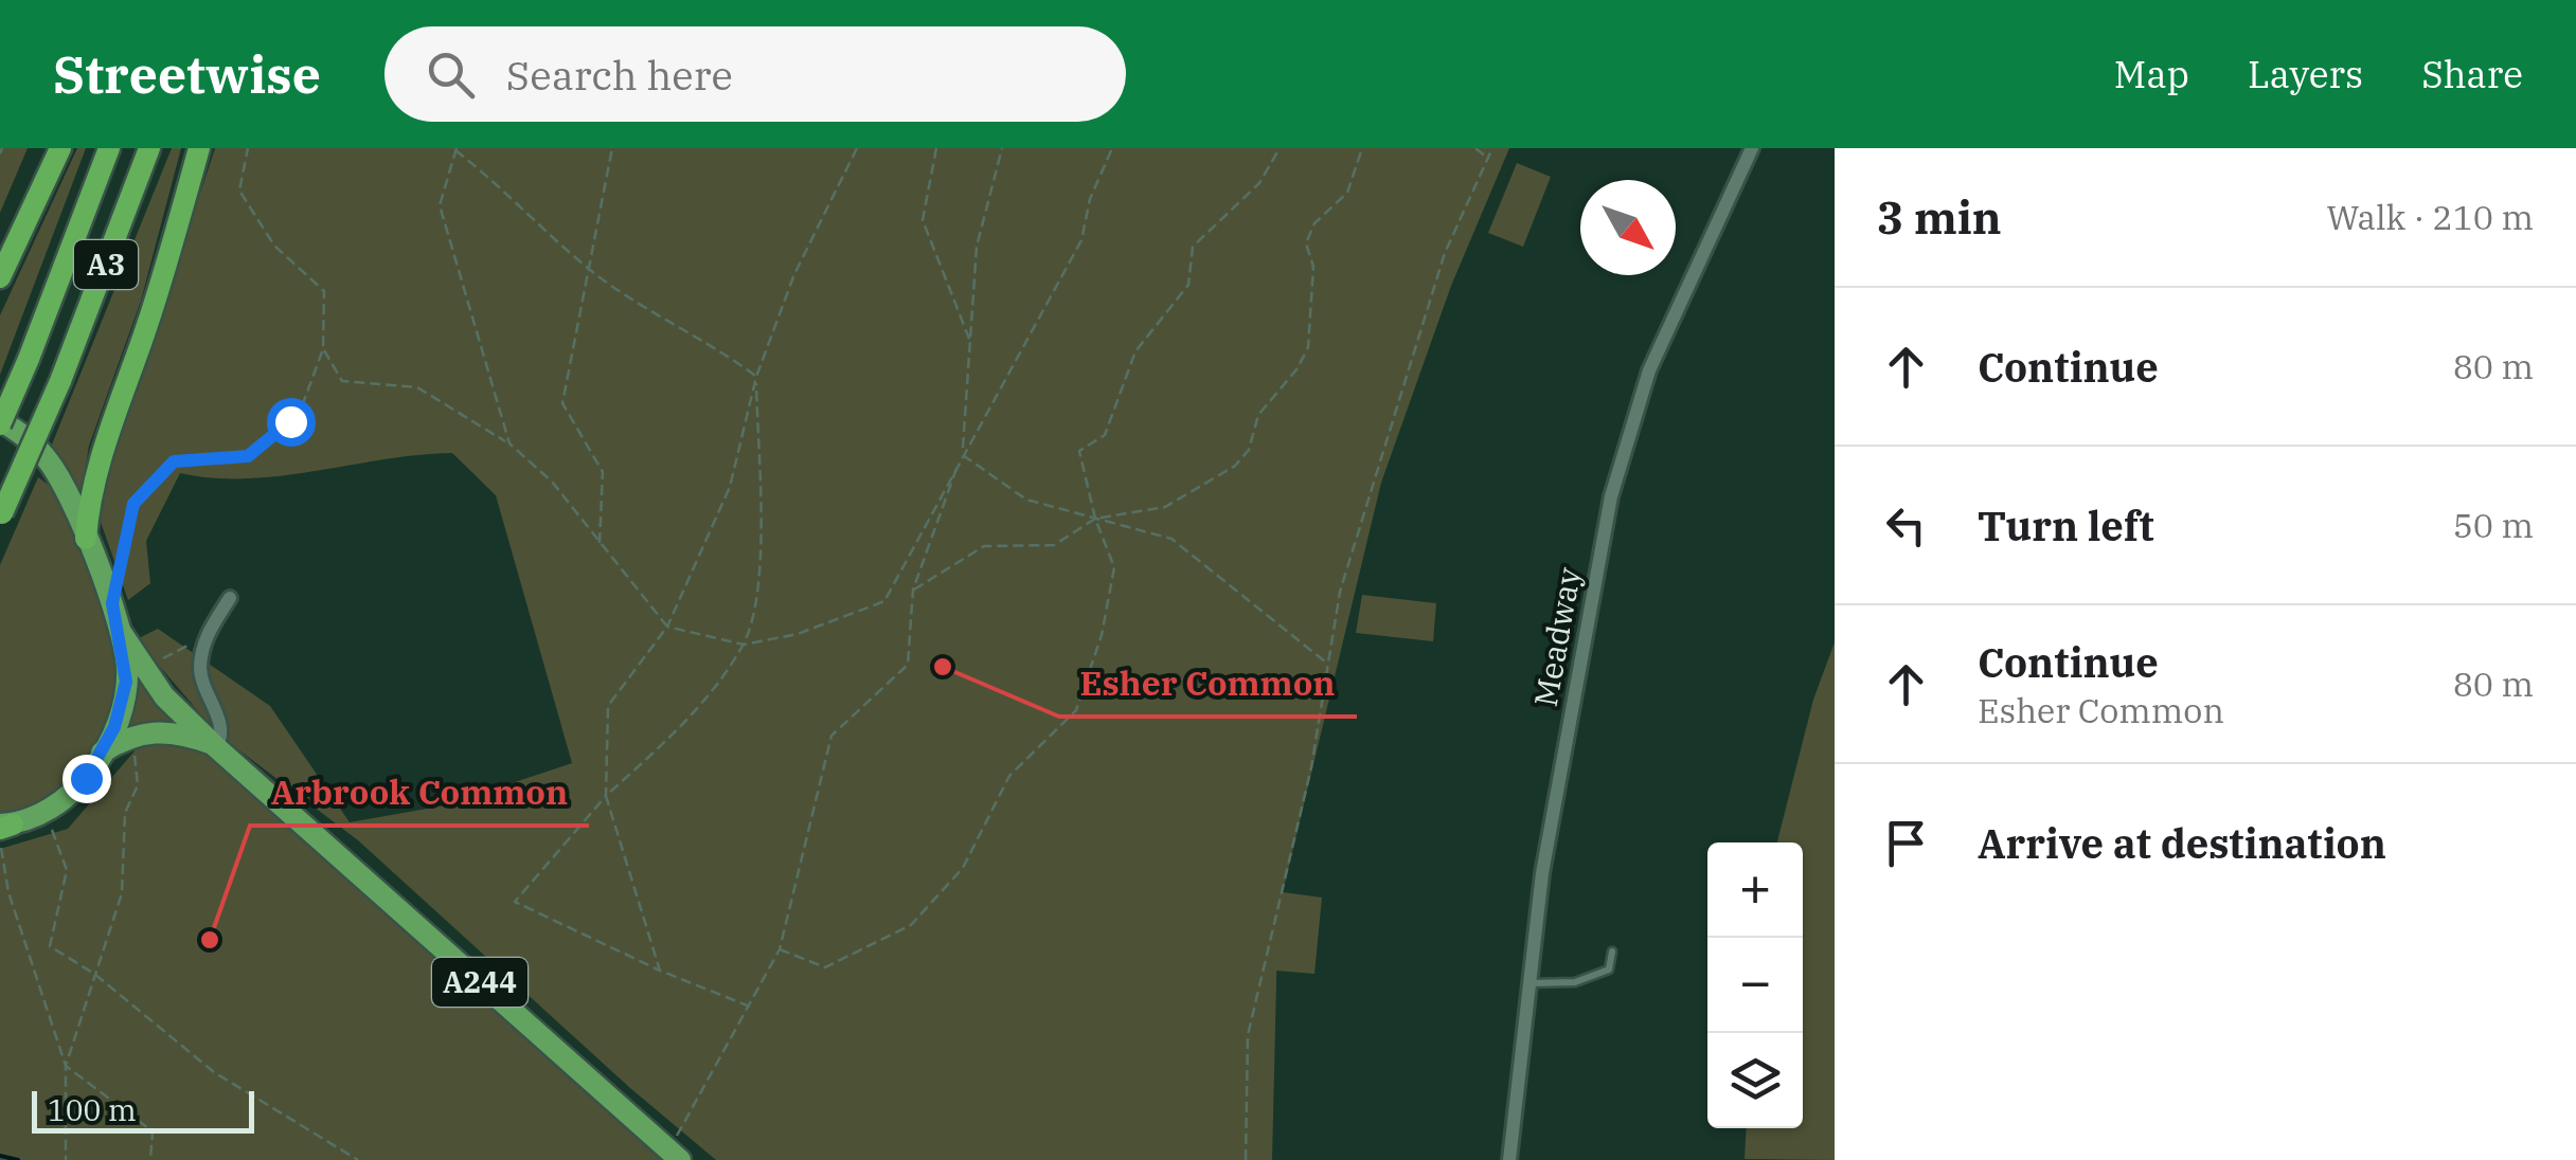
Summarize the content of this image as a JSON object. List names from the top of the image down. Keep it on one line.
{"streets":{"highway":["A3"],"main road":["A244"],"street":["Meadway"]},"places":["Esher Common","Arbrook Common"],"scale_bar":"100 m","north":"bottom right","page":{"header":"Streetwise","search":"Search here","nav":["Map","Layers","Share"],"heading":["3 min","Walk · 210 m"],"list":[["Continue","80 m"],["Turn left","50 m"],["Continue","Esher Common","80 m"],"Arrive at destination"],"map_buttons":["+","−"],"scale":"100 m"}}
